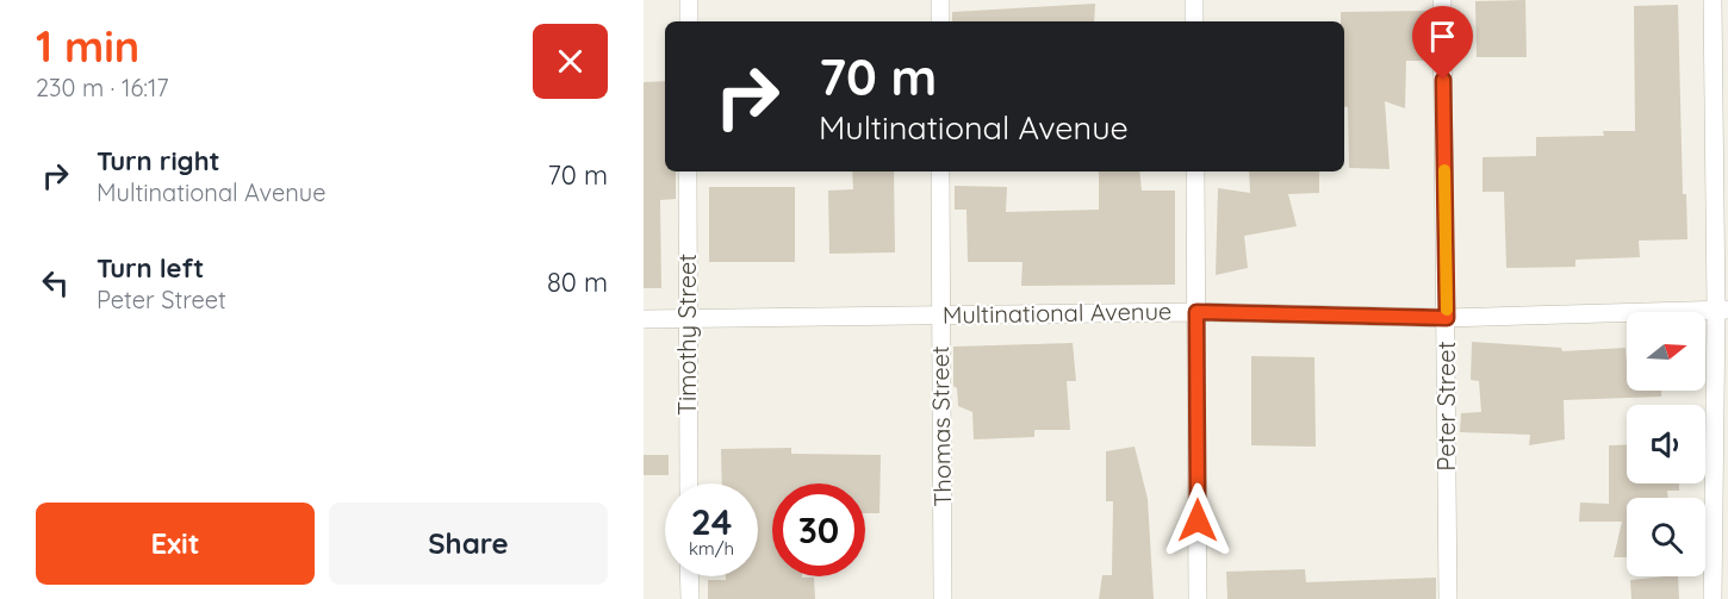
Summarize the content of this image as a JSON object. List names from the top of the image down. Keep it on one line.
{"streets":{"street":["Multinational Avenue","Timothy Street","Peter Street","Thomas Street"]},"crossings":[["Multinational Avenue","Timothy Street"],["Multinational Avenue","Peter Street"],["Multinational Avenue","Thomas Street"]],"north":"right","page":{"heading":["1 min","230 m · 16:17"],"turn":["70 m","Multinational Avenue"],"list":[{"name":"Turn right","note":"Multinational Avenue","value":"70 m"},{"name":"Turn left","note":"Peter Street","value":"80 m"}],"speed":"24 km/h","limit":"30","buttons":["Exit","Share"]}}
